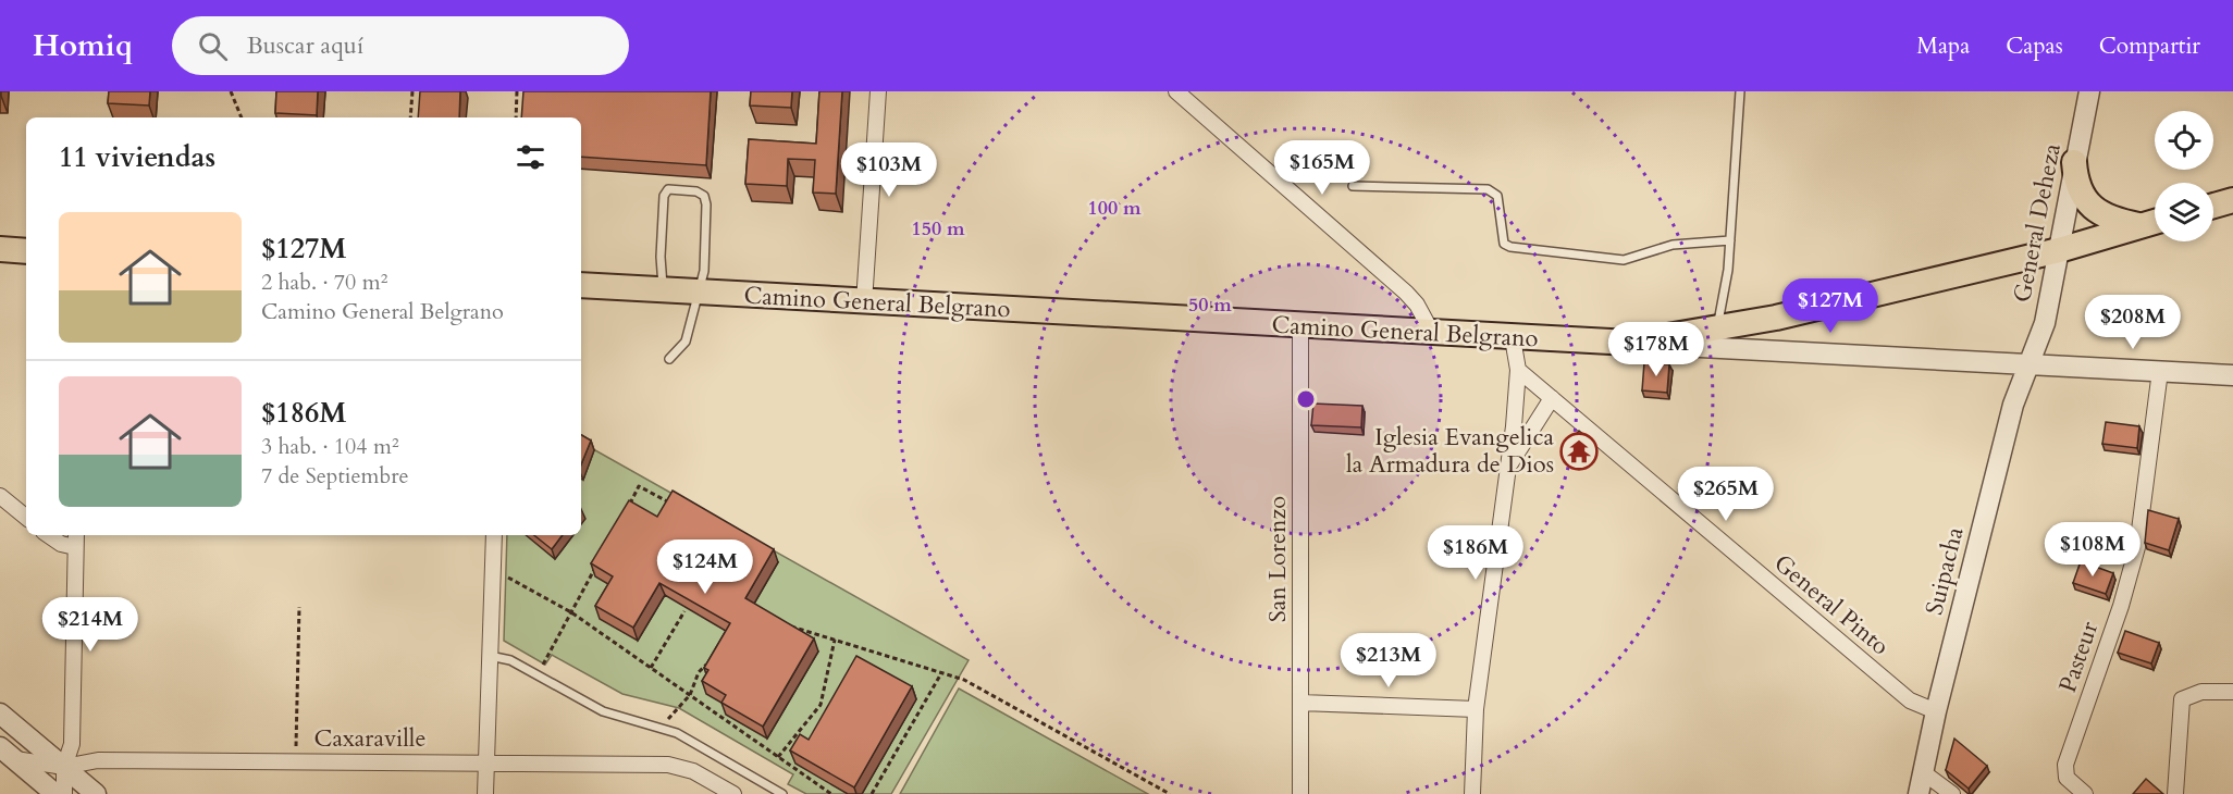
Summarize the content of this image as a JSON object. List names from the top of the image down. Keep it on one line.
{"streets":{"main road":["Camino General Belgrano"],"street":["General Deheza","San Lorenzo","Suipacha","General Pinto","Pasteur","Caxaraville"]},"crossings":[["General Deheza","Camino General Belgrano"],["General Deheza","Suipacha"],["Camino General Belgrano","San Lorenzo"],["Camino General Belgrano","Suipacha"],["Camino General Belgrano","Pasteur"],["Suipacha","General Pinto"]],"places":{"temple":["Iglesia Evangelica la Armadura de Dios"]},"page":{"header":"Homiq","search":"Buscar aquí","nav":["Mapa","Capas","Compartir"],"heading":"11 viviendas","price":["$165M","$103M","$127M","$208M","$178M","$265M","$108M","$186M","$124M","$214M","$213M"],"list":[{"name":"$127M","note":"2 hab. · 70 m² · Camino General Belgrano"},{"name":"$186M","note":"3 hab. · 104 m² · 7 de Septiembre"}]},"rings":["100 m","150 m","50 m"]}
